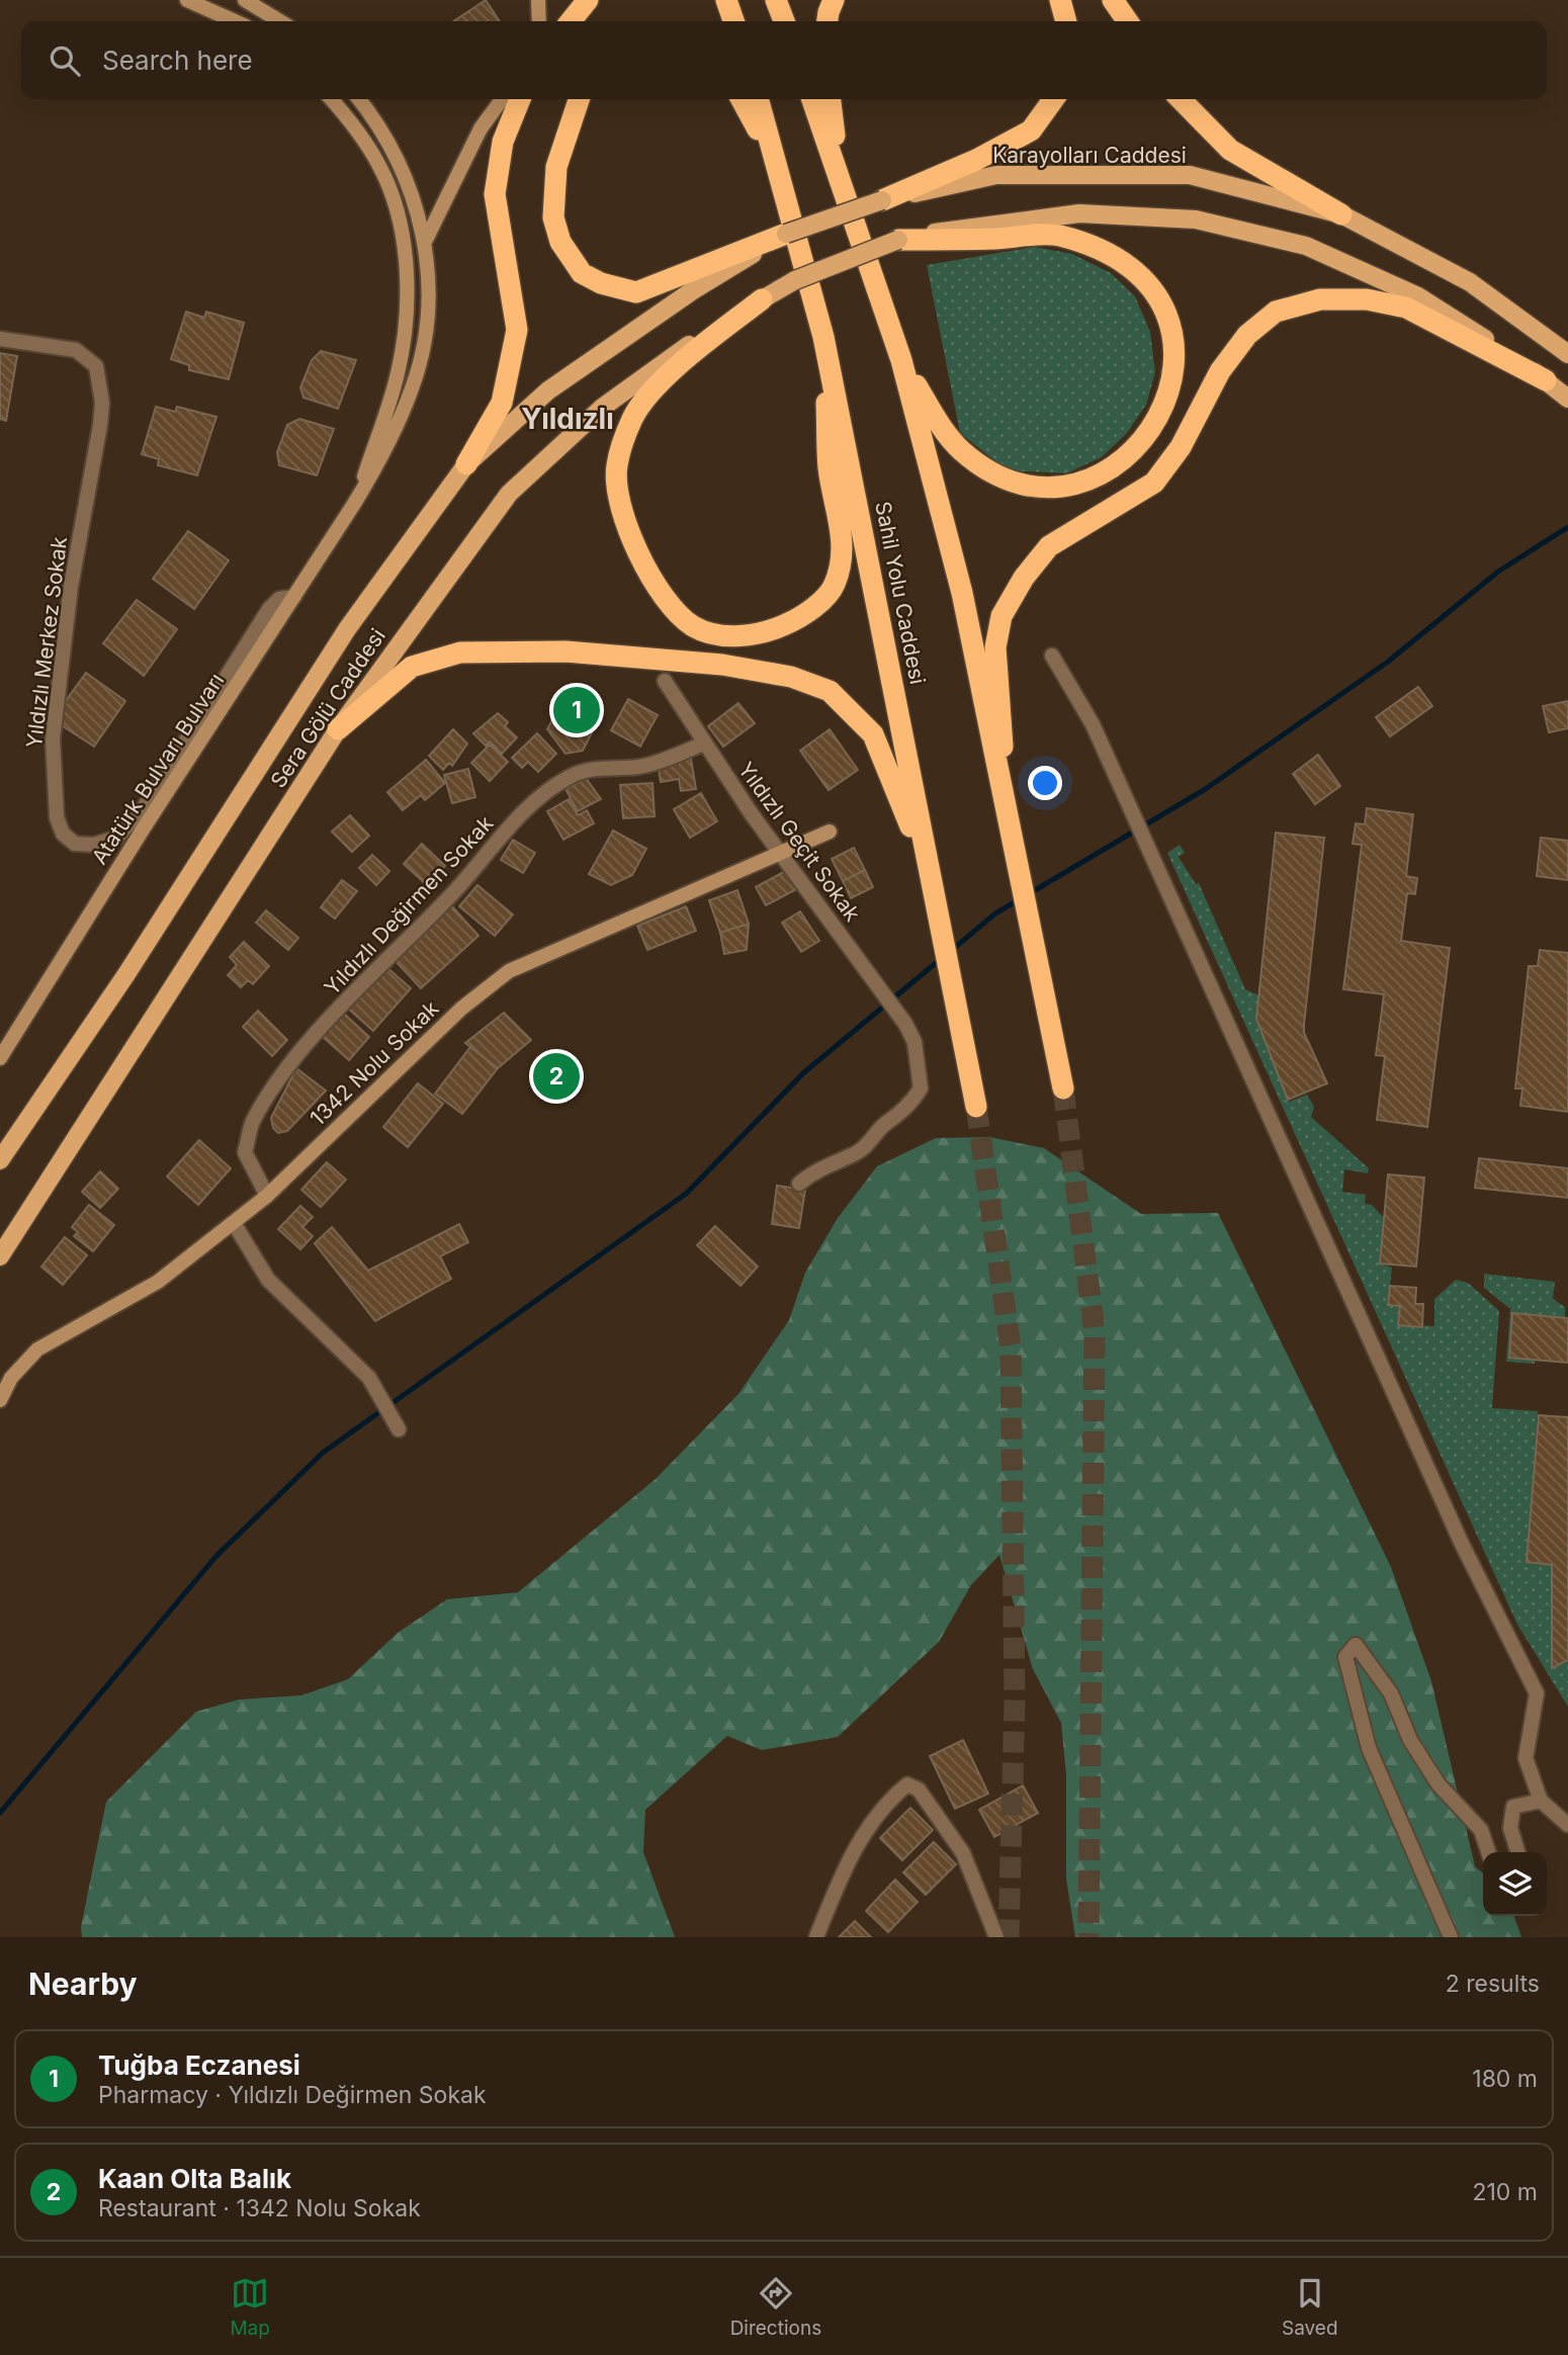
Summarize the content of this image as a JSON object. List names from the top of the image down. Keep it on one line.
{"streets":{"highway":["Sahil Yolu Caddesi"],"main road":["Karayolları Caddesi","Sera Gölü Caddesi"],"street":["Yıldızlı Merkez Sokak","Atatürk Bulvarı Bulvarı","Yıldızlı Geçit Sokak","Yıldızlı Değirmen Sokak","1342 Nolu Sokak"]},"crossings":[["Karayolları Caddesi","Sera Gölü Caddesi"],["Yıldızlı Merkez Sokak","Atatürk Bulvarı Bulvarı"],["Yıldızlı Geçit Sokak","Yıldızlı Değirmen Sokak"],["Yıldızlı Geçit Sokak","1342 Nolu Sokak"],["Yıldızlı Değirmen Sokak","1342 Nolu Sokak"]],"districts":["Yıldızlı"],"page":{"search":"Search here","pins":["1","2"],"heading":["Nearby","2 results"],"list":[{"mark":"1","name":"Tuğba Eczanesi","note":"Pharmacy · Yıldızlı Değirmen Sokak","value":"180 m"},{"mark":"2","name":"Kaan Olta Balık","note":"Restaurant · 1342 Nolu Sokak","value":"210 m"}],"nav":["Map","Directions","Saved"]}}
